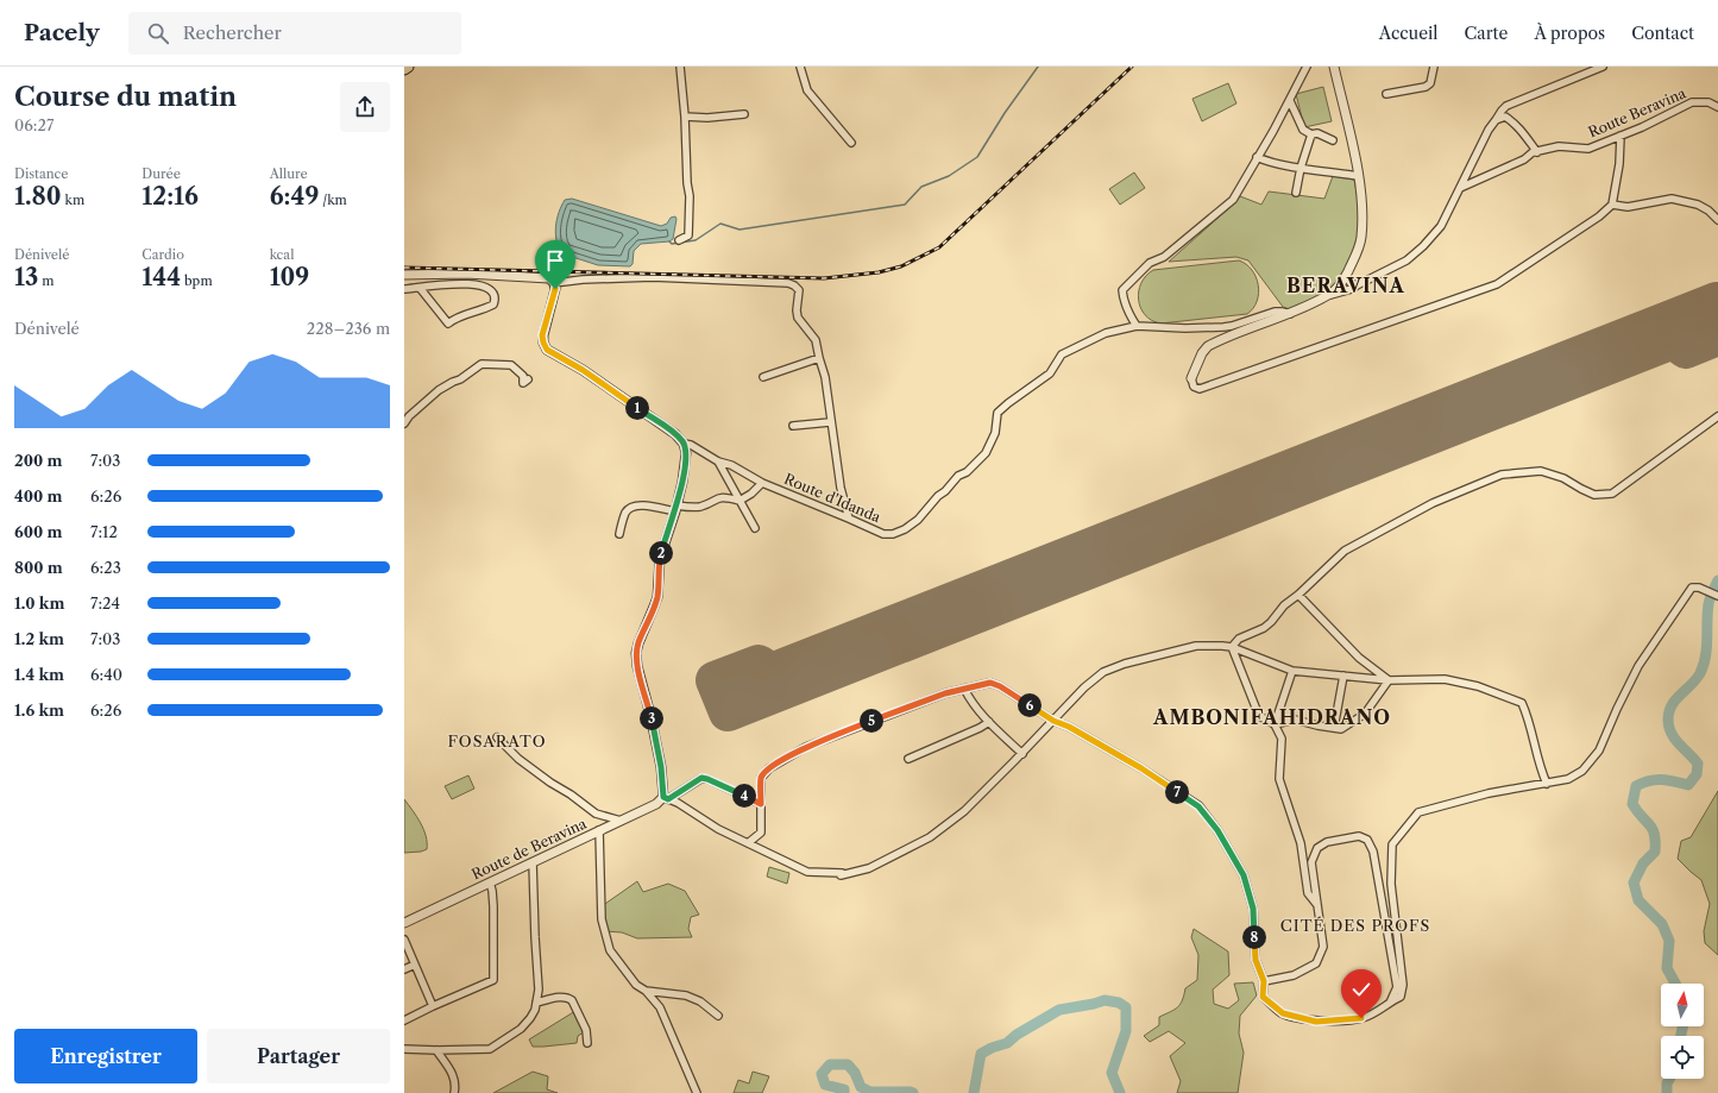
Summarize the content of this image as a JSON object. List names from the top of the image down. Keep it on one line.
{"streets":{"street":["Route Beravina","Route d'Idanda","Route de Beravina"]},"districts":["BERAVINA","AMBONIFAHIDRANO","FOSARATO","CITÉ DES PROFS"],"north":"top","page":{"header":"Pacely","search":"Rechercher","nav":["Accueil","Carte","À propos","Contact"],"heading":["Course du matin","06:27"],"stats":[["Distance","1.80 km"],["Durée","12:16"],["Allure","6:49 /km"],["Dénivelé","13 m"],["Cardio","144 bpm"],["kcal","109"]],"chart":["Dénivelé","228–236 m"],"pins":["1","2","6","3","5","7","4","8"],"list":[{"name":"200 m","note":"7:03"},{"name":"400 m","note":"6:26"},{"name":"600 m","note":"7:12"},{"name":"800 m","note":"6:23"},{"name":"1.0 km","note":"7:24"},{"name":"1.2 km","note":"7:03"},{"name":"1.4 km","note":"6:40"},{"name":"1.6 km","note":"6:26"}],"buttons":["Enregistrer","Partager"]}}
